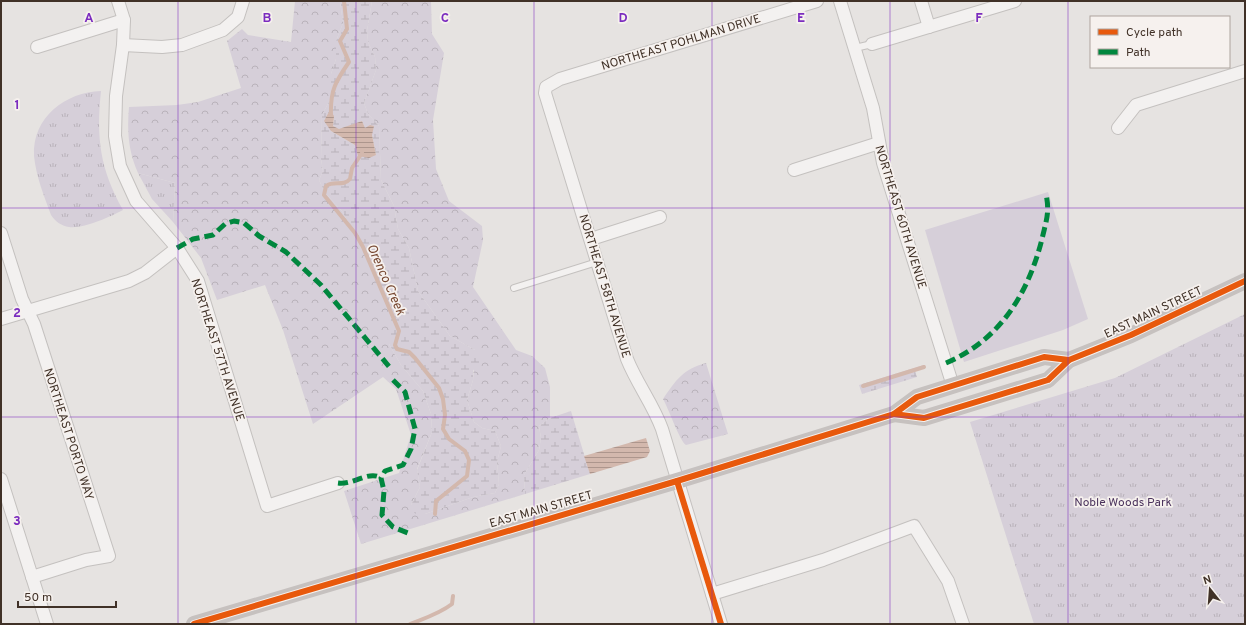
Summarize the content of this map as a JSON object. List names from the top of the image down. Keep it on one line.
{"streets":{"main road":["EAST MAIN STREET"],"street":["NORTHEAST POHLMAN DRIVE","NORTHEAST 60TH AVENUE","NORTHEAST 58TH AVENUE","NORTHEAST 57TH AVENUE","NORTHEAST PORTO WAY"]},"crossings":[["NORTHEAST POHLMAN DRIVE","NORTHEAST 58TH AVENUE"],["NORTHEAST 60TH AVENUE","EAST MAIN STREET"],["NORTHEAST 58TH AVENUE","EAST MAIN STREET"]],"water":["Orenco Creek"],"parks":["Noble Woods Park"],"legend":["Cycle path","Path"],"scale_bar":"50 m","north":"top","grid":{"columns":["A","B","C","D","E","F"],"rows":["1","2","3"]}}
